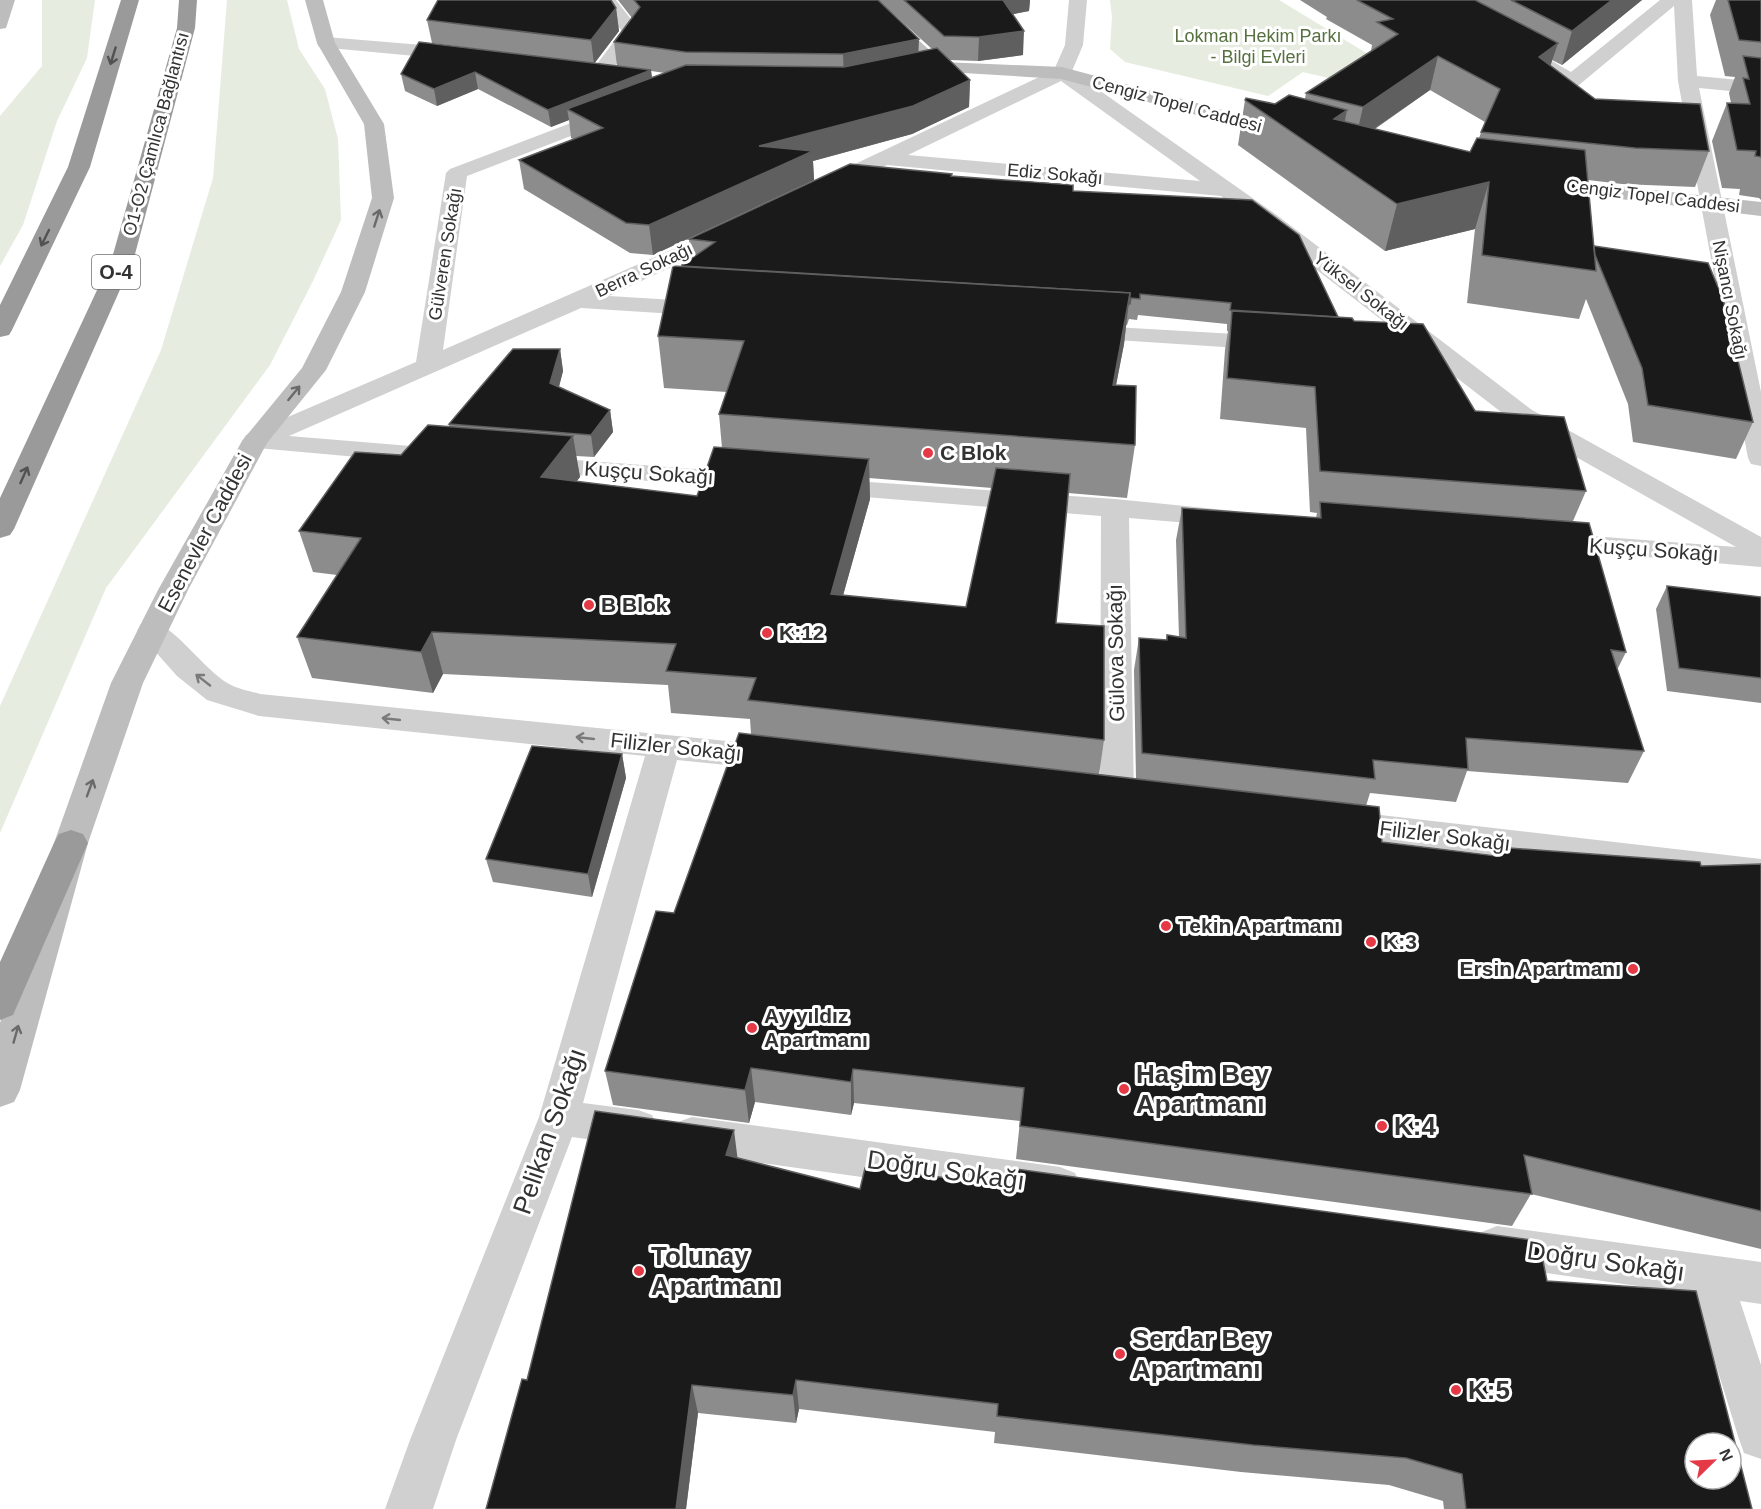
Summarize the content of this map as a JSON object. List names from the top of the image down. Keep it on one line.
{"streets":{"highway":["O1-O2 Çamlıca Bağlantısı","O-4"],"main road":["Cengiz Topel Caddesi","Esenevler Caddesi"],"street":["Ediz Sokağı","Gülveren Sokağı","Berra Sokağı","Yüksel Sokağı","Nişancı Sokağı","Kuşçu Sokağı","Gülova Sokağı","Filizler Sokağı","Pelikan Sokağı","Doğru Sokağı"]},"crossings":[["Cengiz Topel Caddesi","Yüksel Sokağı"],["Cengiz Topel Caddesi","Nişancı Sokağı"],["Ediz Sokağı","Yüksel Sokağı"],["Gülveren Sokağı","Berra Sokağı"],["Berra Sokağı","Esenevler Caddesi"],["Kuşçu Sokağı","Gülova Sokağı"],["Esenevler Caddesi","Filizler Sokağı"],["Filizler Sokağı","Pelikan Sokağı"],["Pelikan Sokağı","Doğru Sokağı"]],"one_way":["Esenevler Caddesi","Filizler Sokağı"],"parks":["Lokman Hekim Parkı - Bilgi Evleri"],"places":["C Blok","B Blok","K:12","Tekin Apartmanı","K:3","Ersin Apartmanı","Ay yıldız Apartmanı","Haşim Bey Apartmanı","K:4","Tolunay Apartmanı","Serdar Bey Apartmanı","K:5"],"north":"top right"}
